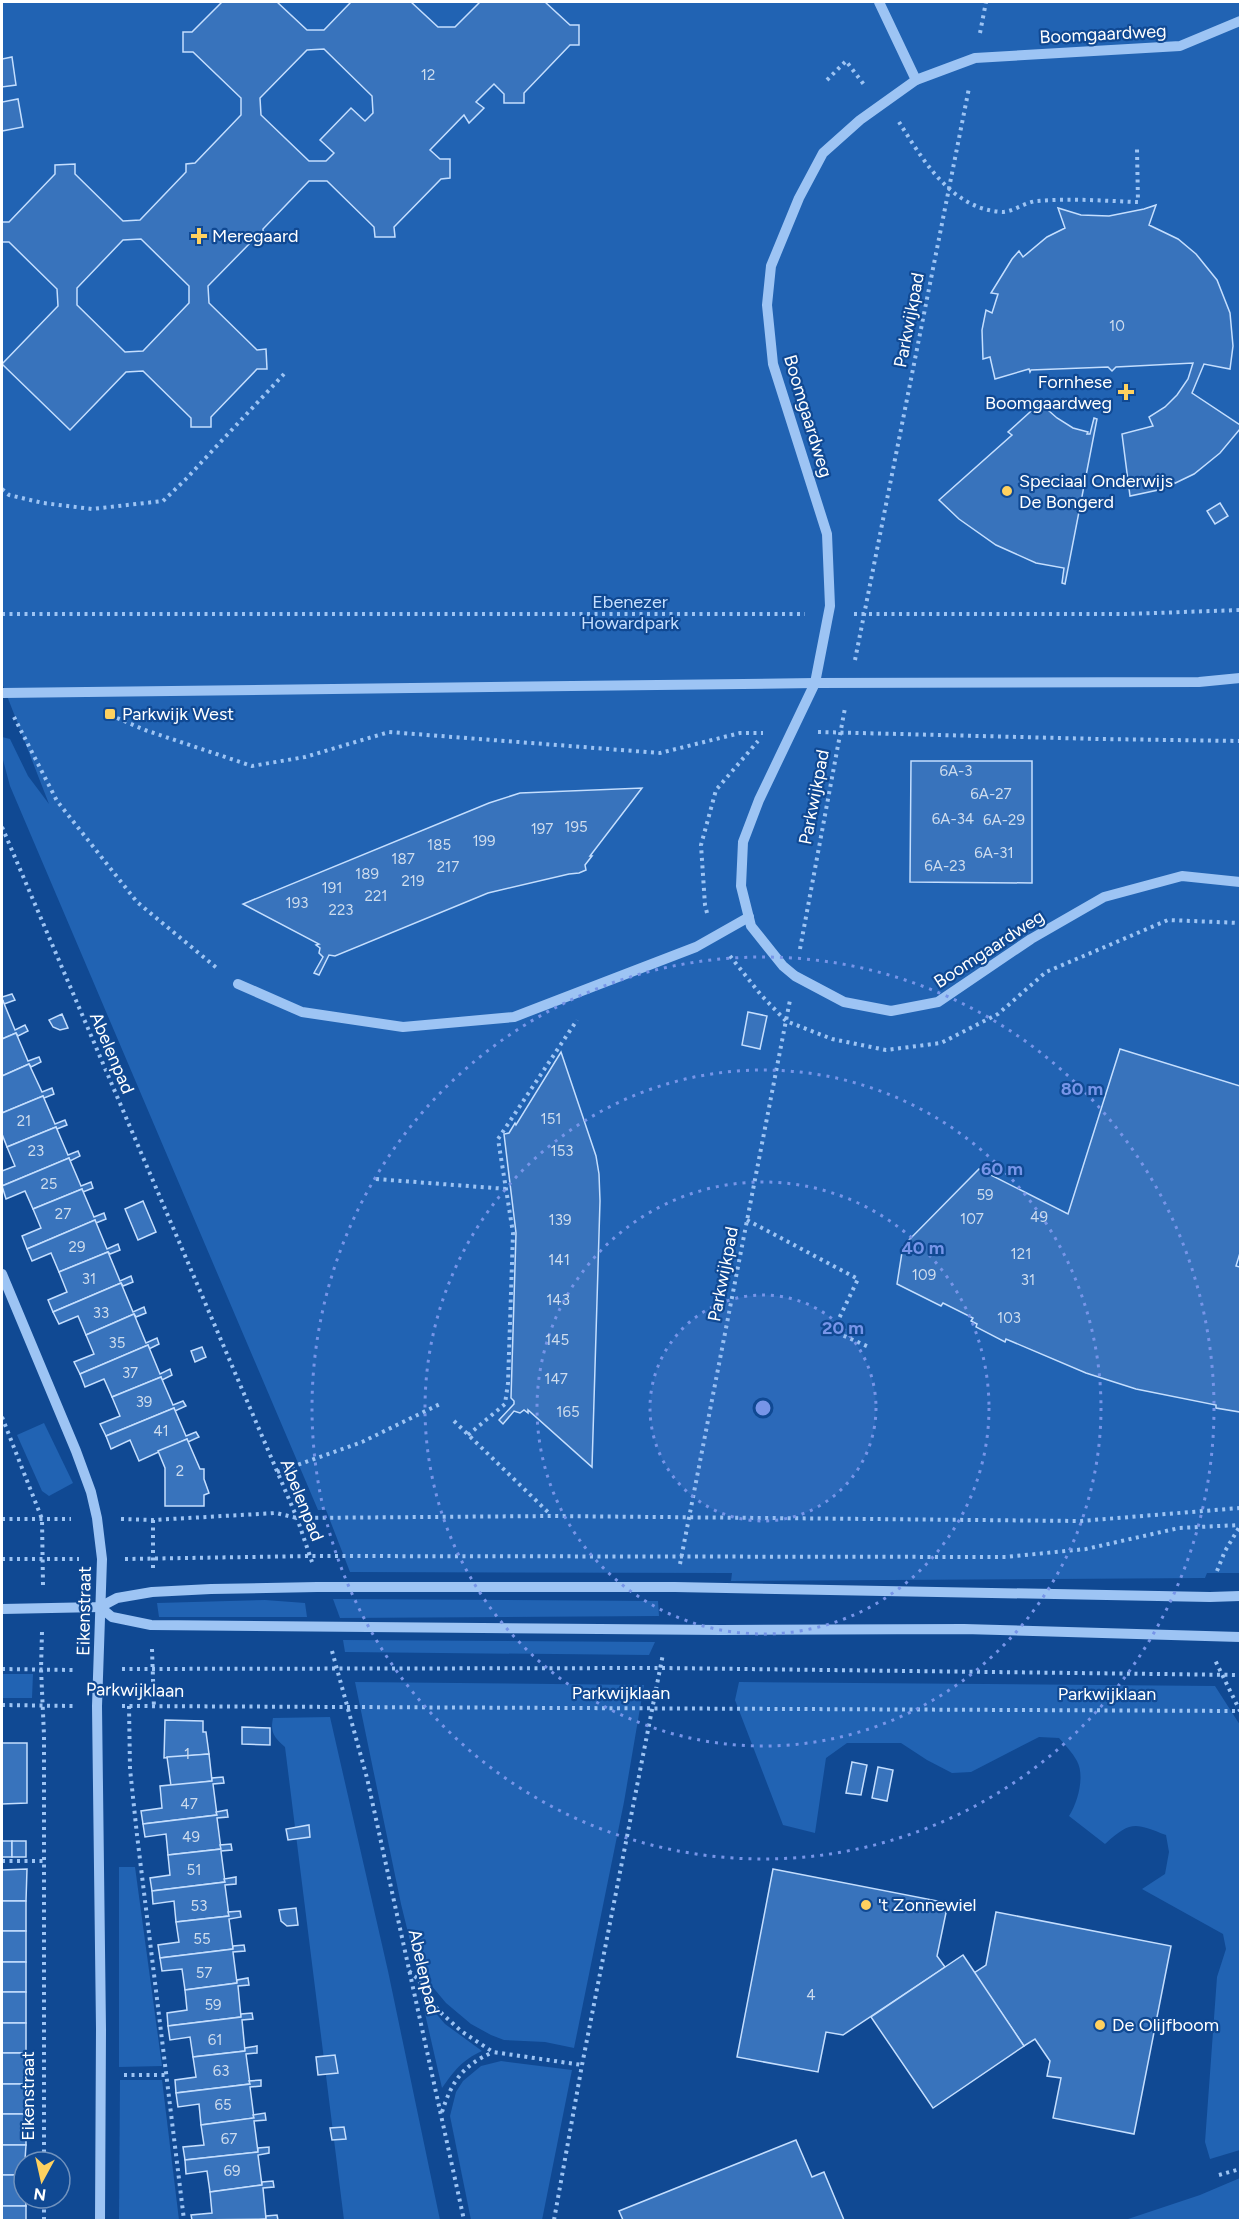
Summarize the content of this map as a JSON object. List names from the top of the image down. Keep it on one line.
{"streets":{"street":["Boomgaardweg","Eikenstraat"],"path":["Parkwijkpad","Abelenpad","Parkwijklaan"]},"crossings":[["Boomgaardweg","Parkwijkpad"],["Abelenpad","Parkwijklaan"],["Eikenstraat","Parkwijklaan"]],"parks":["Ebenezer Howardpark"],"places":{"health":["Meregaard","Fornhese Boomgaardweg"],"other":["Speciaal Onderwijs De Bongerd","'t Zonnewiel","De Olijfboom"],"transit":["Parkwijk West"]},"house_numbers":["12","10","6A-3","6A-27","6A-34","6A-29","195","197","199","185","6A-31","187","6A-23","217","189","219","191","221","193","223","151","21","23","153","25","59","27","49","107","139","29","121","141","109","31","31","143","33","103","145","35","37","147","39","165","41","2","1","47","49","51","53","55","57","4","59","61","63","65","67","69"],"north":"bottom","rings":["80 m","60 m","40 m","20 m"]}
